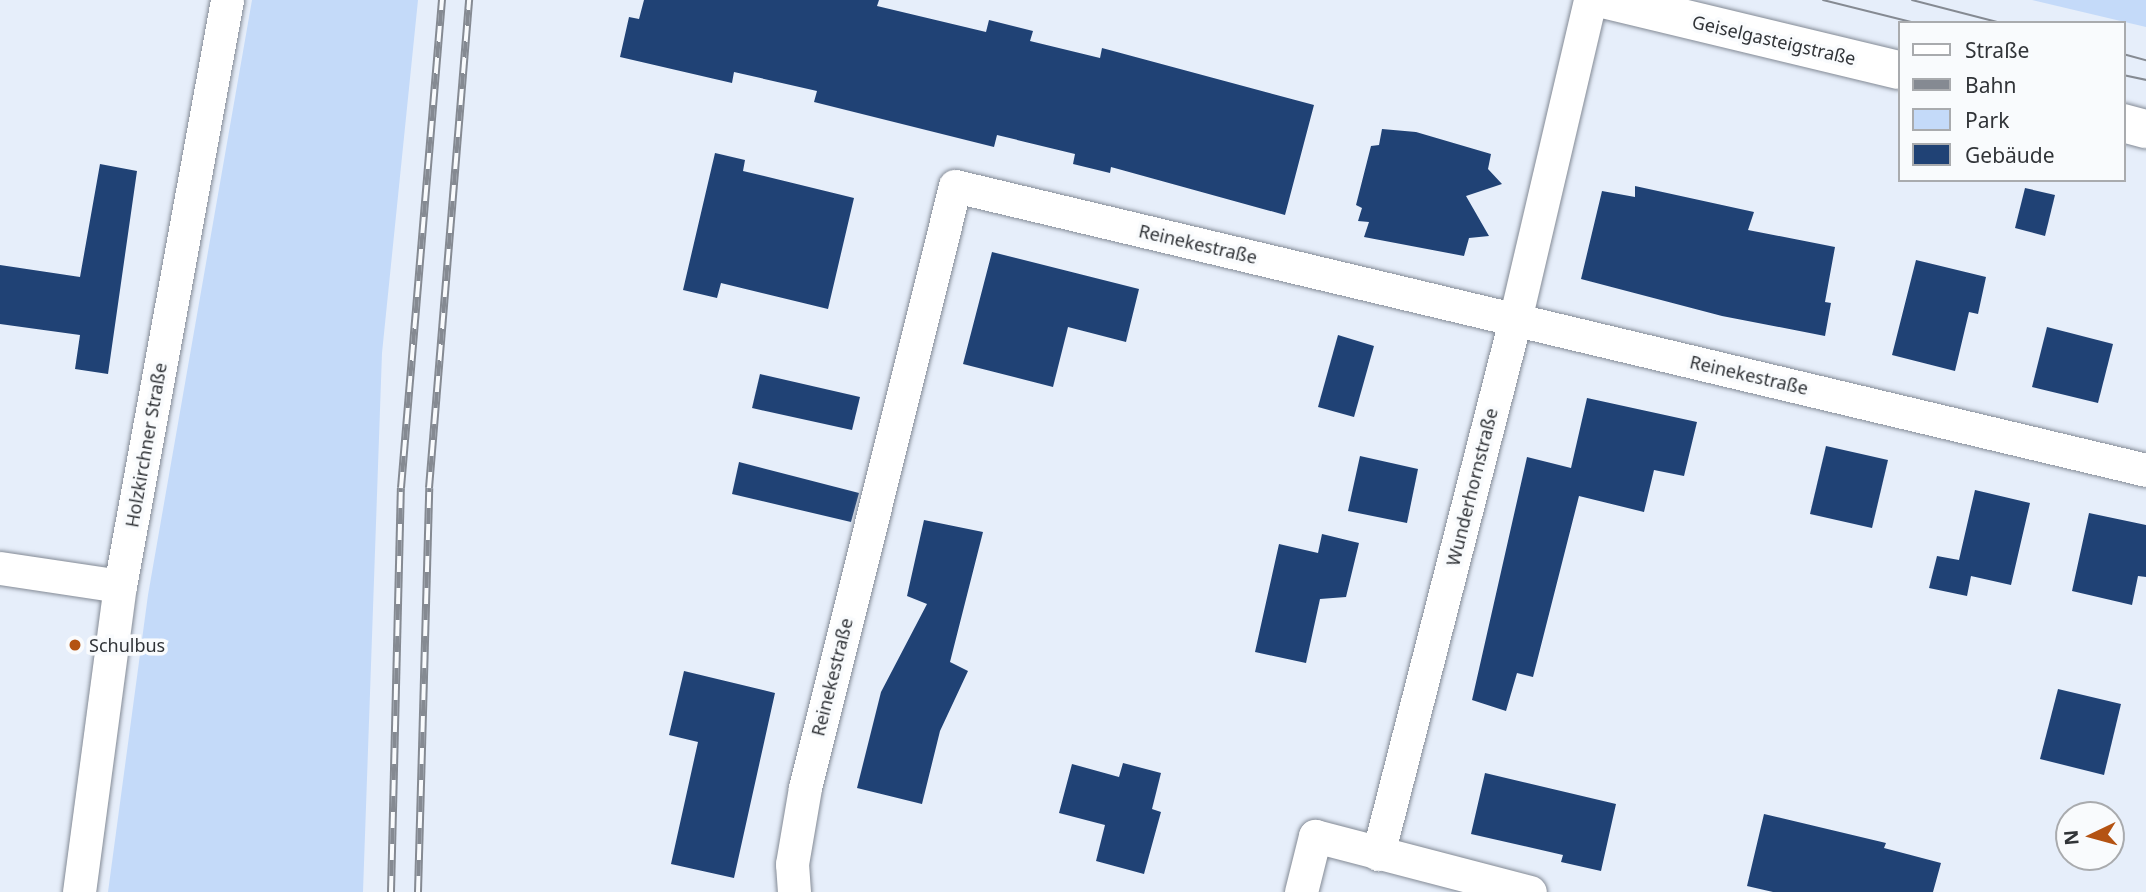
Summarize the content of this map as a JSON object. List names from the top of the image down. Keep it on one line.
{"streets":{"main road":["Geiselgasteigstraße"],"street":["Reinekestraße","Holzkirchner Straße","Wunderhornstraße"]},"crossings":[["Reinekestraße","Wunderhornstraße"]],"places":["Schulbus"],"legend":["Straße","Bahn","Park","Gebäude"],"north":"left"}
